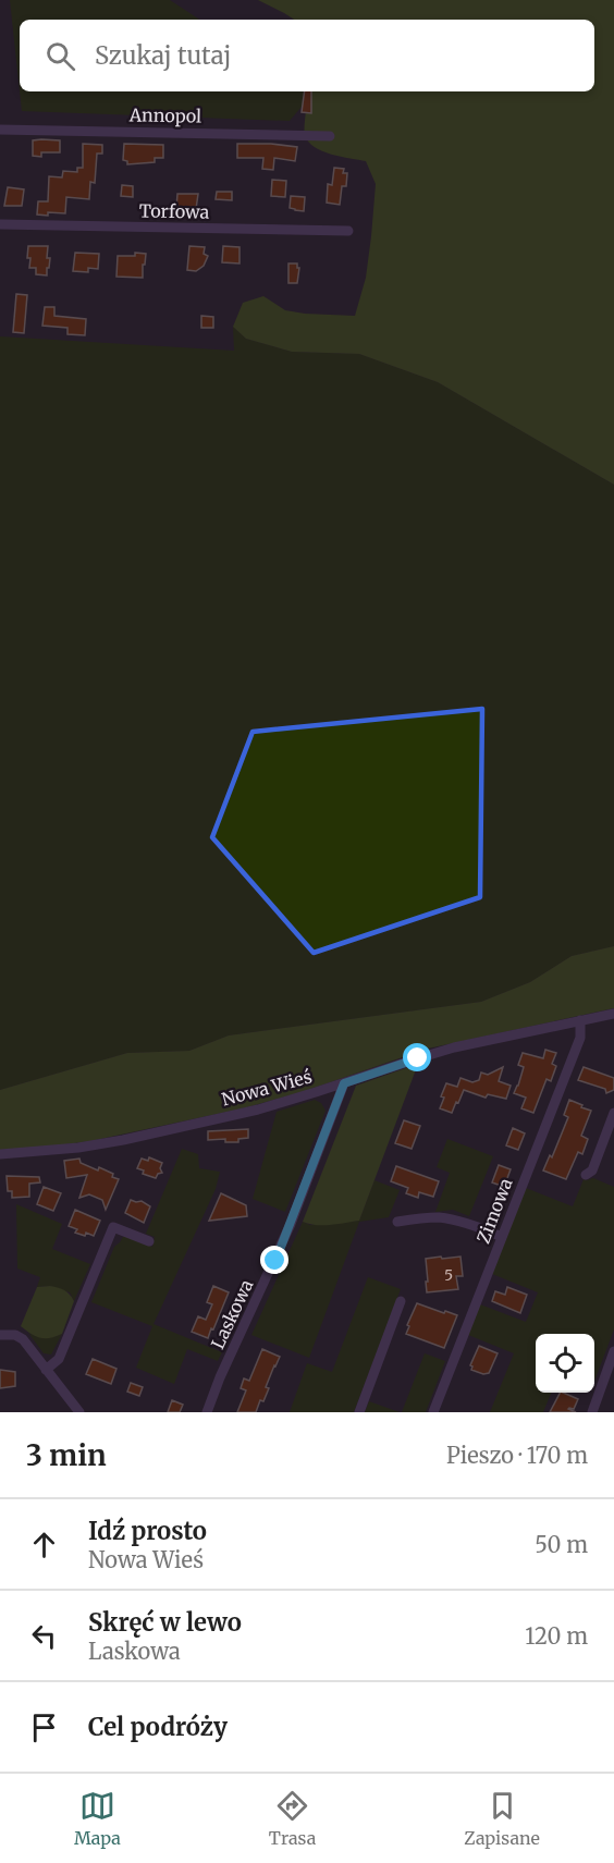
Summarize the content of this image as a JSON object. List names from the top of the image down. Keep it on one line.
{"streets":{"street":["Annopol","Torfowa","Nowa Wieś","Zimowa","Laskowa"]},"crossings":[["Nowa Wieś","Zimowa"],["Nowa Wieś","Laskowa"]],"house_numbers":["5"],"page":{"search":"Szukaj tutaj","heading":["3 min","Pieszo · 170 m"],"list":[["Idź prosto","Nowa Wieś","50 m"],["Skręć w lewo","Laskowa","120 m"],"Cel podróży"],"nav":["Mapa","Trasa","Zapisane"]}}
